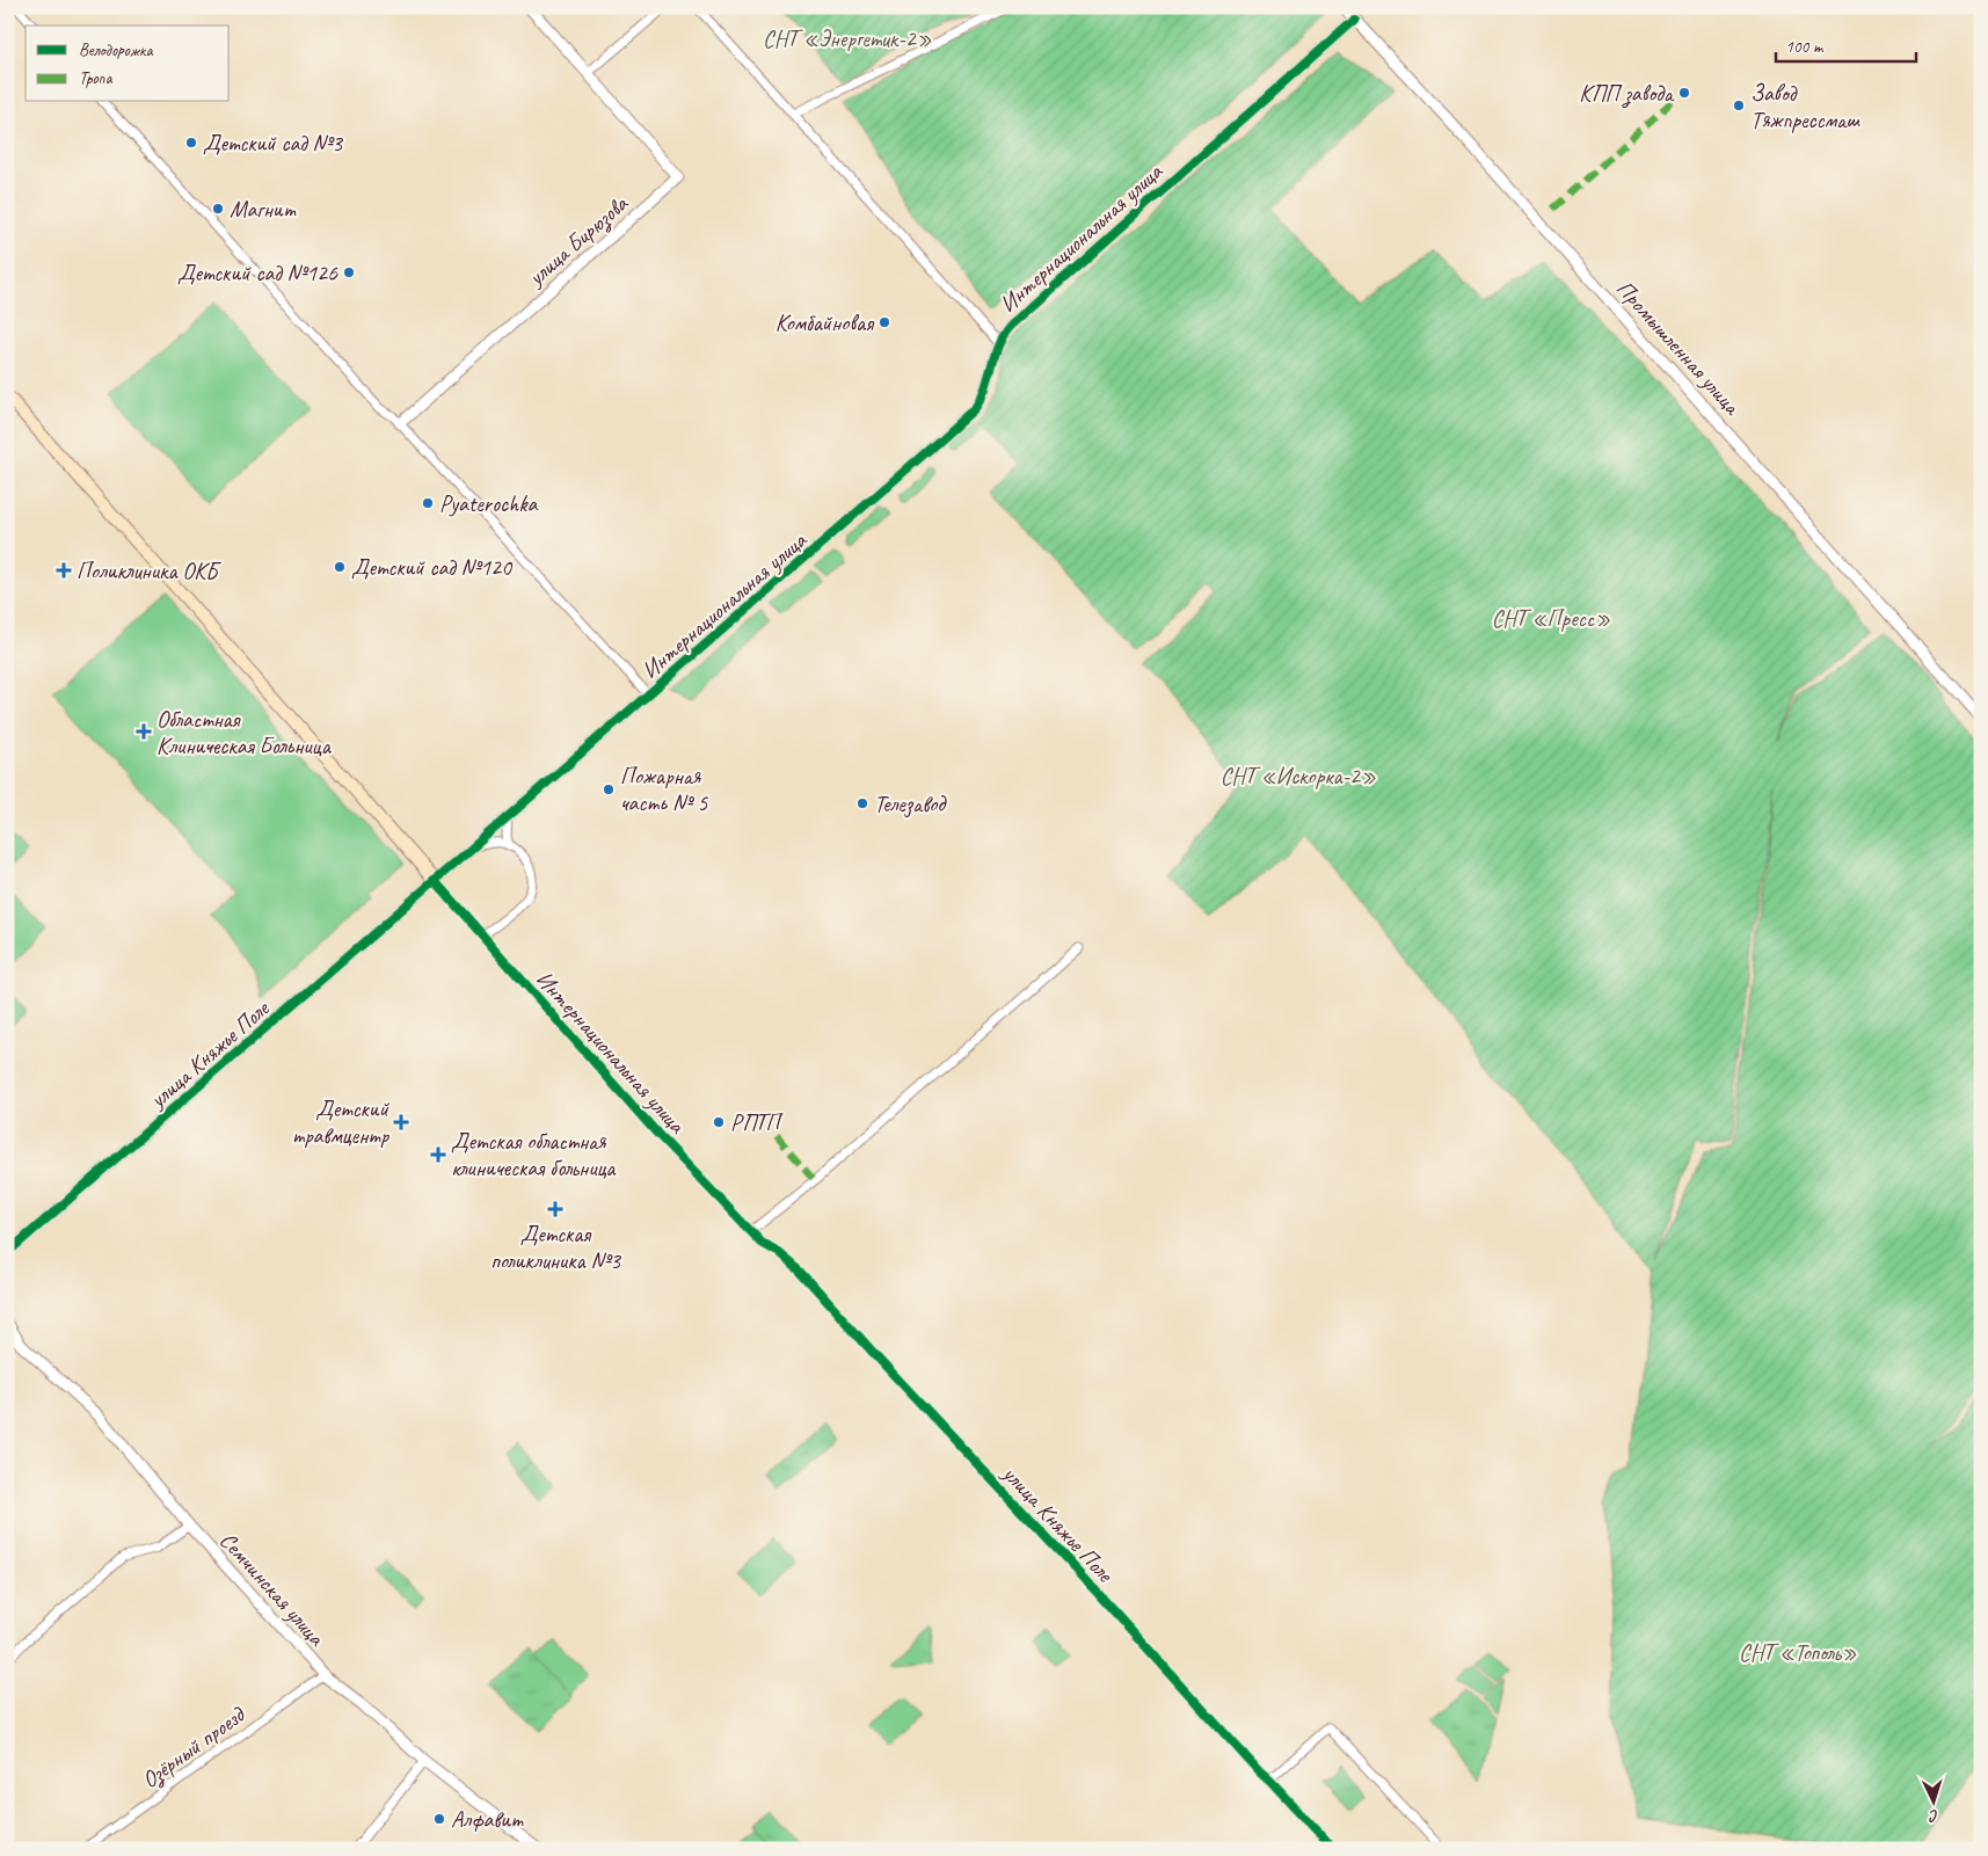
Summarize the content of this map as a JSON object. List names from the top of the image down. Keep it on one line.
{"streets":{"main road":["Интернациональная улица"],"street":["улица Бирюзова","Промышленная улица","улица Княжье Поле","Семчинская улица","Озёрный проезд"]},"crossings":[["Интернациональная улица","Промышленная улица"],["Интернациональная улица","улица Княжье Поле"],["Семчинская улица","Озёрный проезд"]],"parks":["СНТ «Энергетик-2»","СНТ «Пресс»","СНТ «Искорка-2»","СНТ «Тополь»"],"places":{"other":["КПП завода","Завод Тяжпрессмаш","Детский сад №3","Магнит","Детский сад №126","Комбайновая","Pyaterochka","Детский сад №120","Пожарная часть № 5","Телезавод","РПТП","Алфавит"],"health":["Поликлиника ОКБ","Областная Клиническая Больница","Детский травмцентр","Детская областная клиническая больница","Детская поликлиника №3"]},"legend":["Велодорожка","Тропа"],"scale_bar":"100 m","north":"bottom"}
